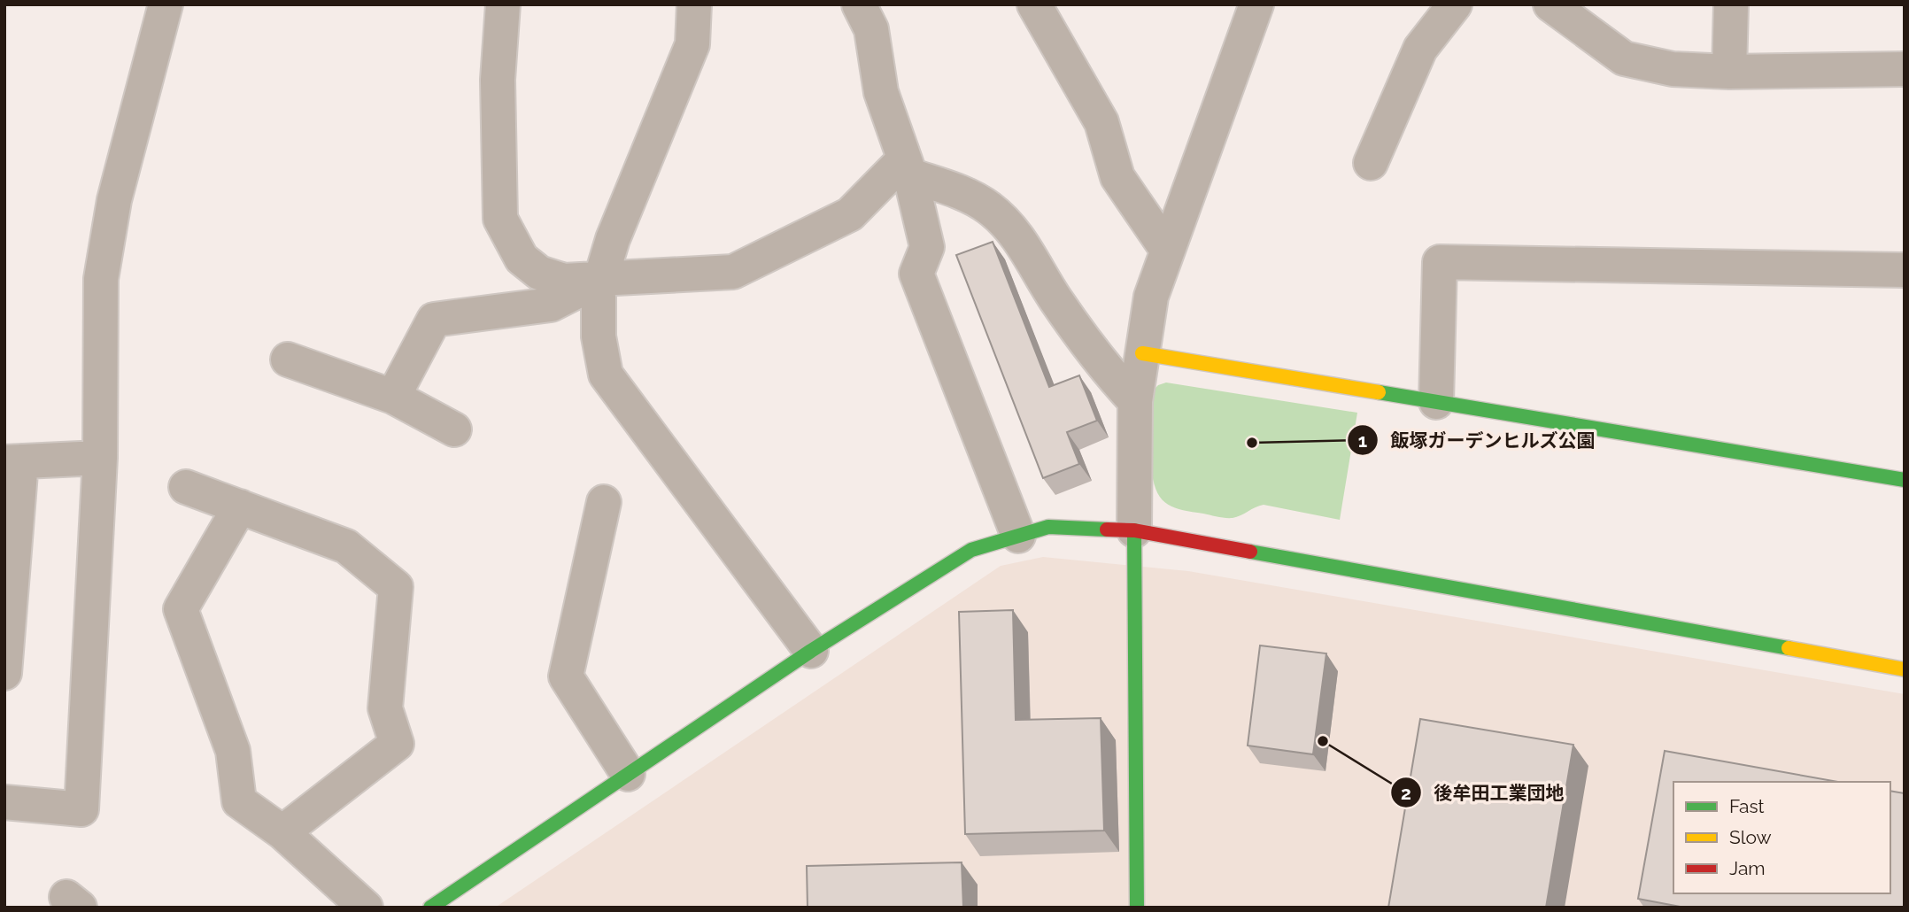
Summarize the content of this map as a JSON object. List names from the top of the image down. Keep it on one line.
{"places":["飯塚ガーデンヒルズ公園","後牟田工業団地"],"legend":["Fast","Slow","Jam"]}
